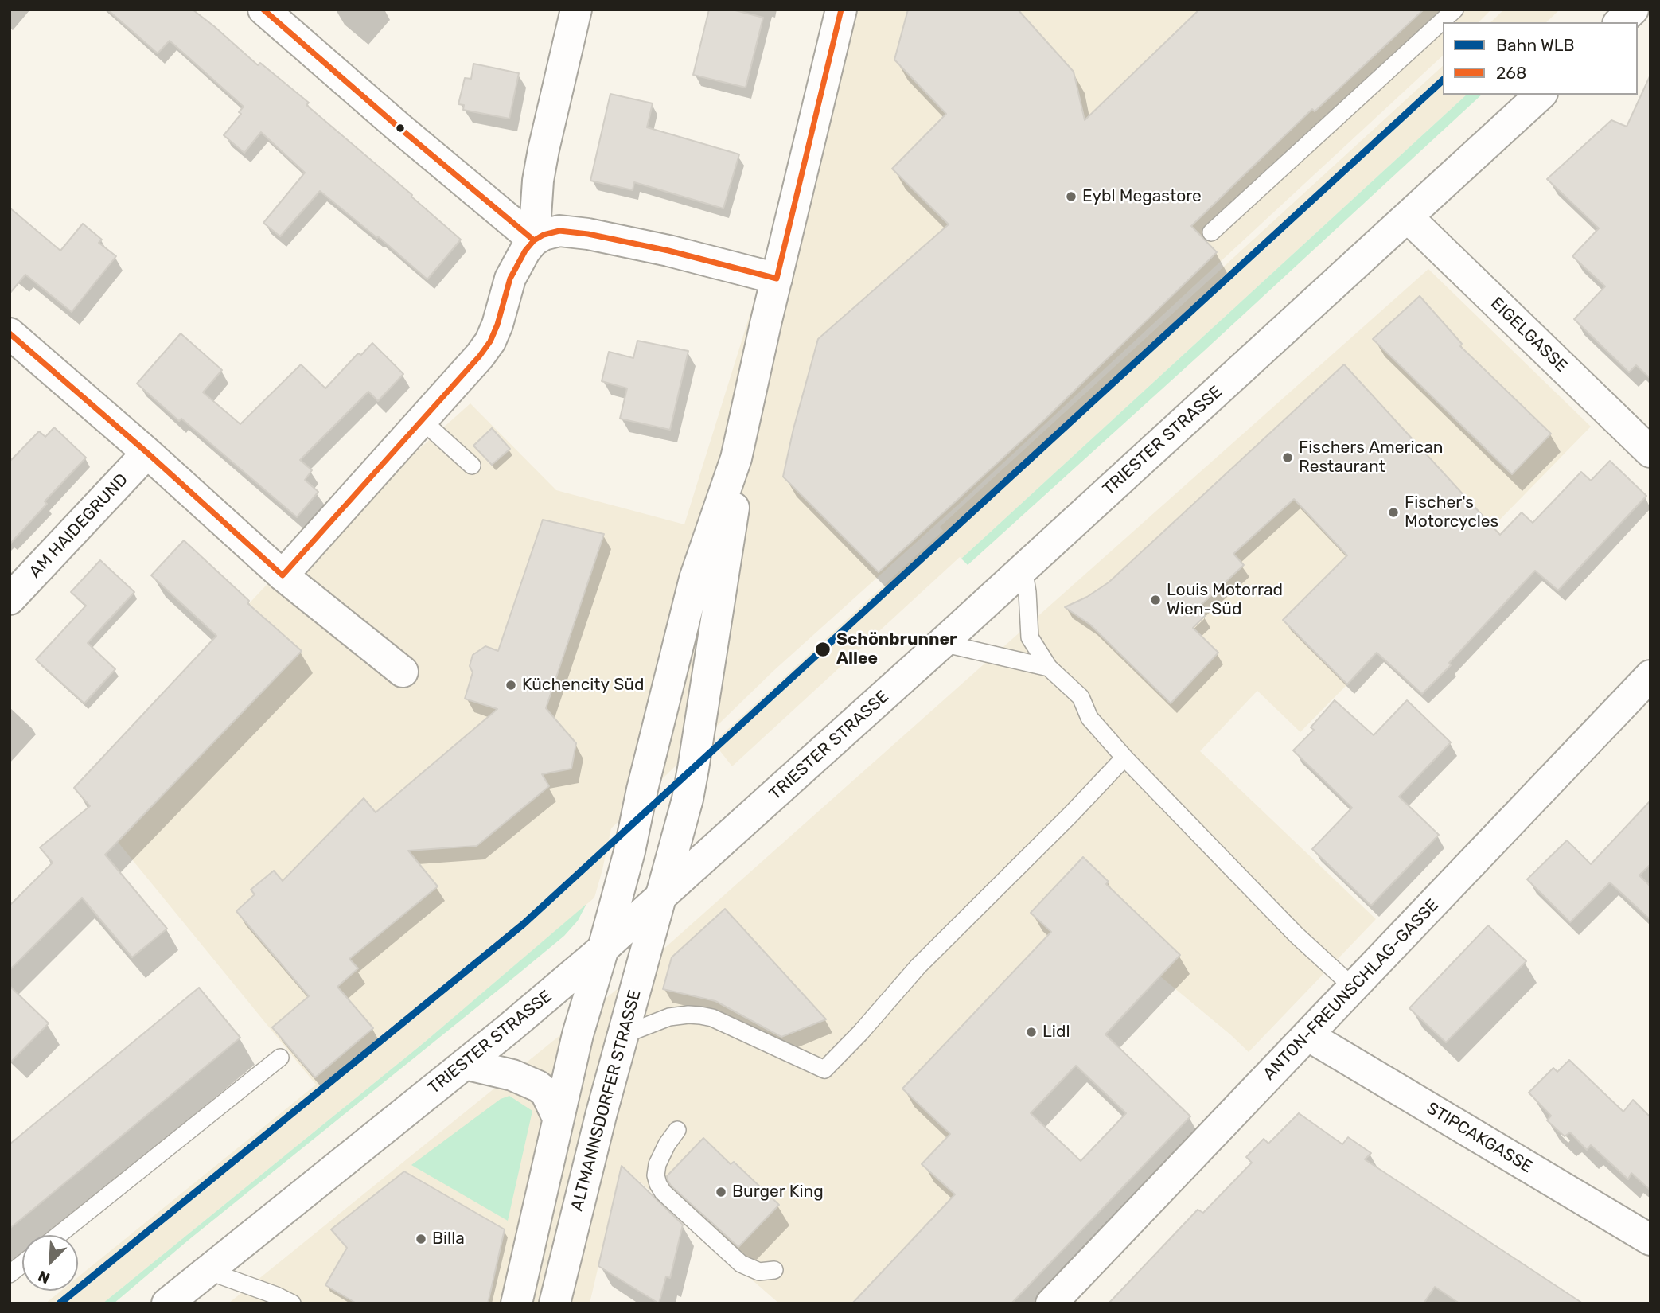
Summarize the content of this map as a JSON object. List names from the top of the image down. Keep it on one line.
{"streets":{"main road":["EIGELGASSE","TRIESTER STRASSE","AM HAIDEGRUND","ANTON-FREUNSCHLAG-GASSE","ALTMANNSDORFER STRASSE","STIPCAKGASSE"]},"crossings":[["EIGELGASSE","TRIESTER STRASSE"],["TRIESTER STRASSE","ALTMANNSDORFER STRASSE"],["ANTON-FREUNSCHLAG-GASSE","STIPCAKGASSE"]],"places":["Eybl Megastore","Fischers American Restaurant","Fischer's Motorcycles","Louis Motorrad Wien-Süd","Schönbrunner Allee","Küchencity Süd","Lidl","Burger King","Billa"],"lines":["transit line 268","rail line WLB"],"legend":["Bahn WLB","268"],"north":"bottom left"}
